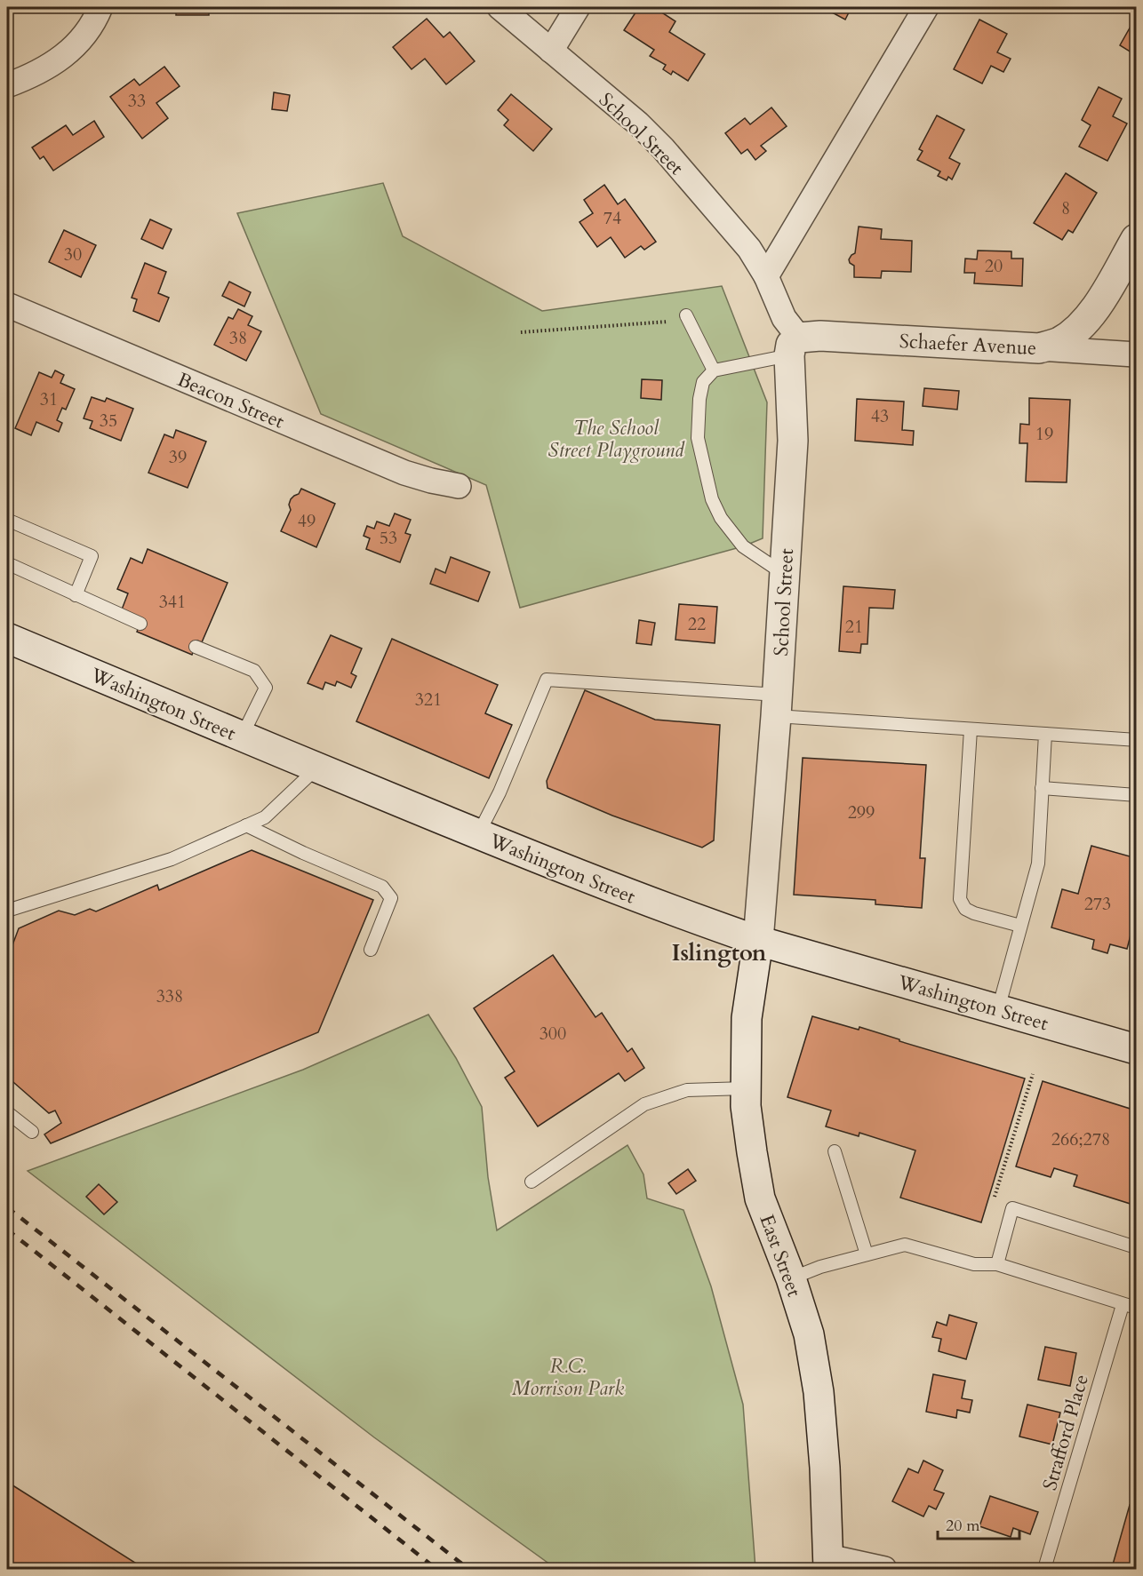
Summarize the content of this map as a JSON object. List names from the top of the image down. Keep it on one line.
{"streets":{"main road":["School Street","Schaefer Avenue","Washington Street","East Street"],"street":["Beacon Street"],"lane":["Strafford Place"]},"crossings":[["School Street","Schaefer Avenue"],["School Street","Washington Street"],["School Street","East Street"],["Washington Street","East Street"]],"districts":["Islington"],"parks":["The School Street Playground","R.C. Morrison Park"],"house_numbers":["33","8","74","30","20","38","31","43","35","19","39","49","53","341","22","21","321","299","273","338","300","266;278"],"scale_bar":"20 m"}
